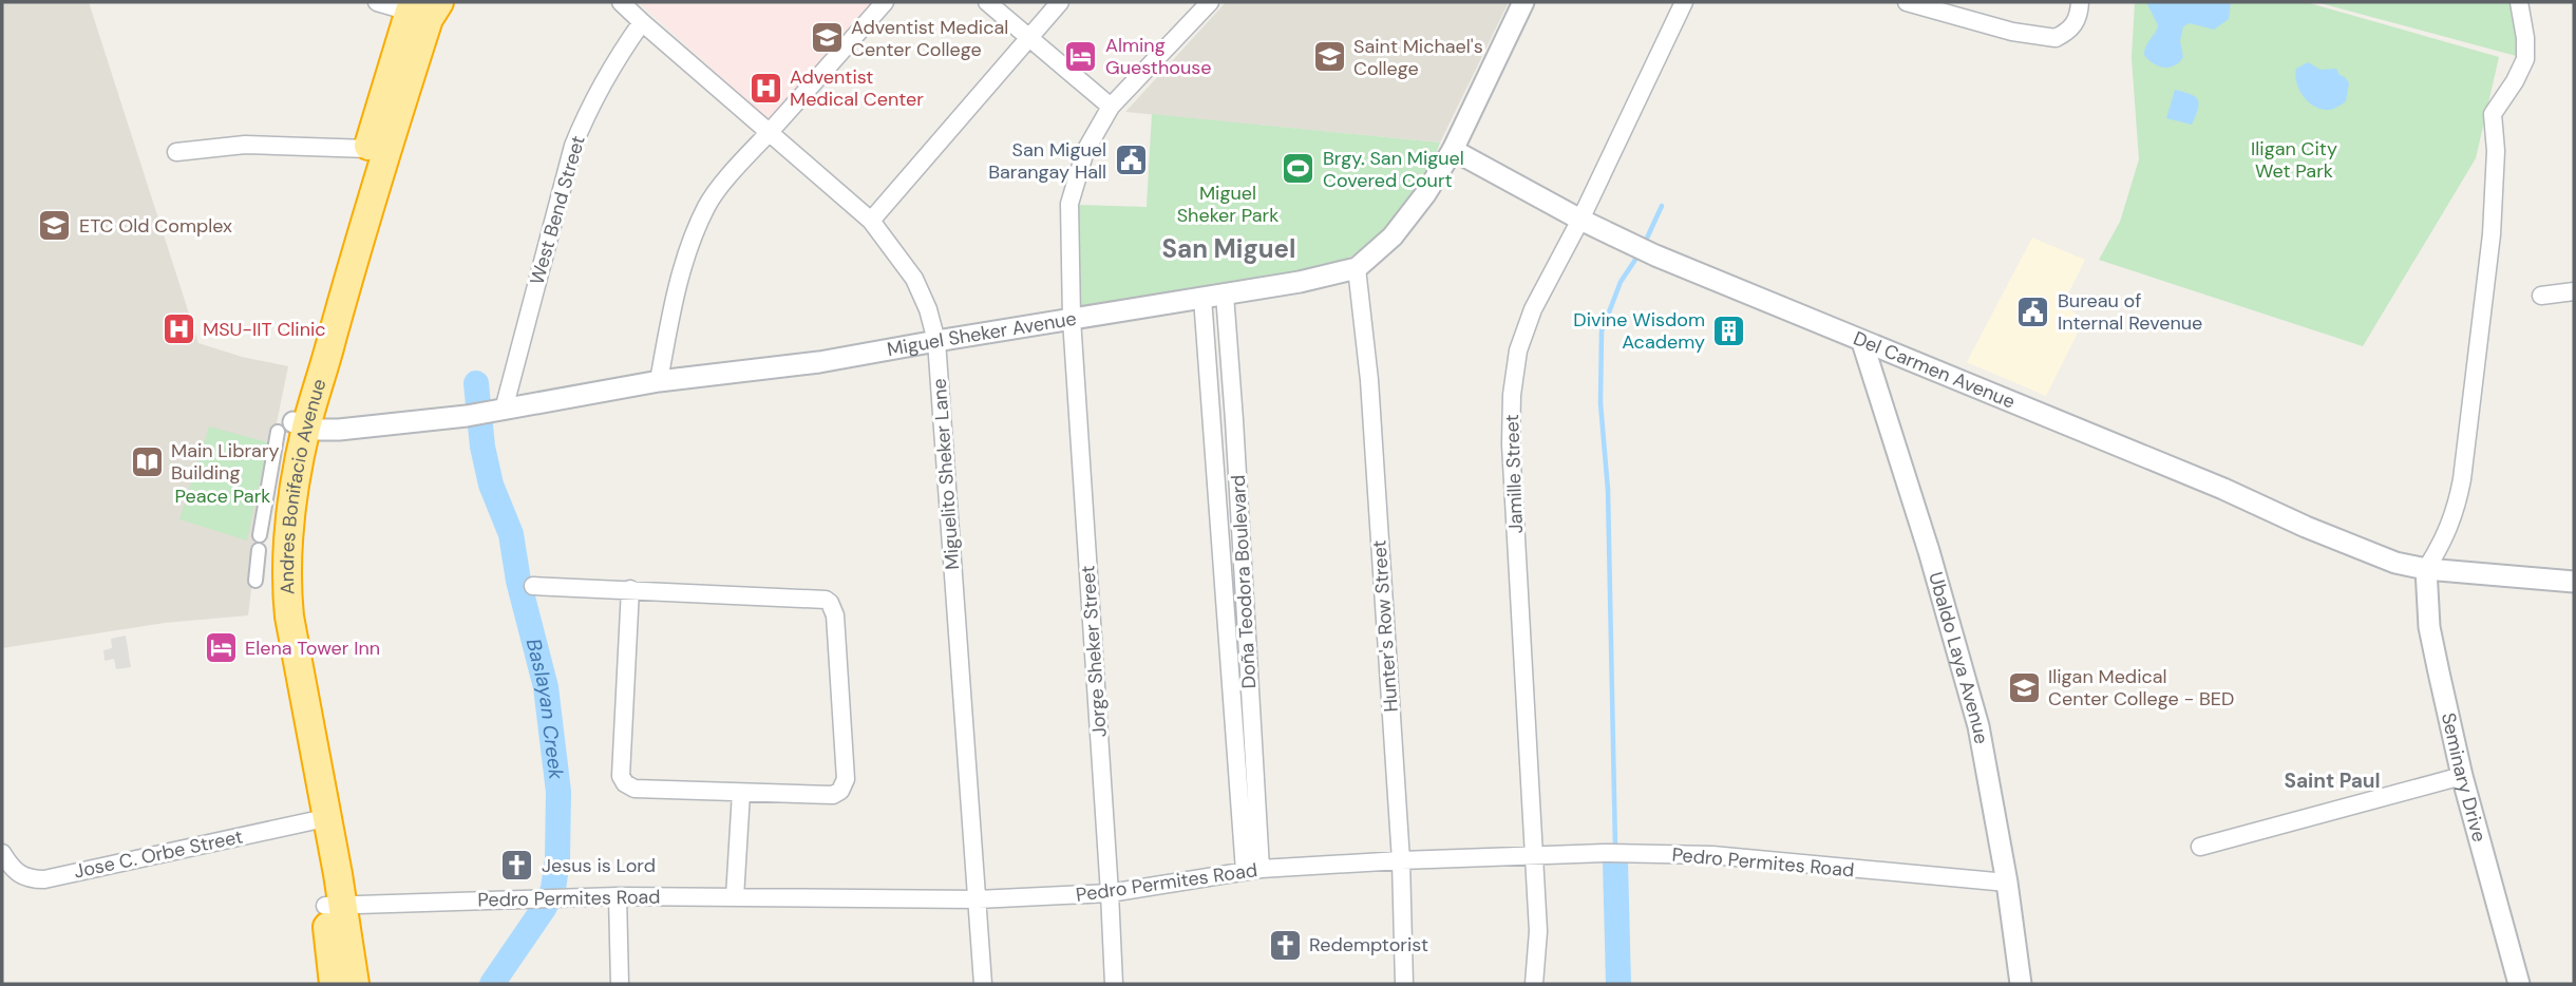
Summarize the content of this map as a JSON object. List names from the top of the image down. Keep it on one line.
{"streets":{"highway":["Andres Bonifacio Avenue"],"street":["West Bend Street","Miguel Sheker Avenue","Del Carmen Avenue","Miguelito Sheker Lane","Jamille Street","Doña Teodora Boulevard","Hunter's Row Street","Jorge Sheker Street","Ubaldo Laya Avenue","Seminary Drive","Jose C. Orbe Street","Pedro Permites Road"]},"crossings":[["West Bend Street","Miguel Sheker Avenue"],["West Bend Street","Miguelito Sheker Lane"],["Miguel Sheker Avenue","Del Carmen Avenue"],["Miguel Sheker Avenue","Miguelito Sheker Lane"],["Miguel Sheker Avenue","Andres Bonifacio Avenue"],["Miguel Sheker Avenue","Doña Teodora Boulevard"],["Miguel Sheker Avenue","Hunter's Row Street"],["Miguel Sheker Avenue","Jorge Sheker Street"],["Del Carmen Avenue","Jamille Street"],["Del Carmen Avenue","Ubaldo Laya Avenue"],["Del Carmen Avenue","Seminary Drive"],["Miguelito Sheker Lane","Pedro Permites Road"],["Jamille Street","Pedro Permites Road"],["Andres Bonifacio Avenue","Jose C. Orbe Street"],["Andres Bonifacio Avenue","Pedro Permites Road"],["Doña Teodora Boulevard","Pedro Permites Road"],["Hunter's Row Street","Pedro Permites Road"],["Jorge Sheker Street","Pedro Permites Road"],["Ubaldo Laya Avenue","Pedro Permites Road"]],"districts":["San Miguel","Saint Paul"],"water":["Baslayan Creek"],"parks":["Iligan City Wet Park","Miguel Sheker Park","Peace Park"],"places":{"school or university":["Adventist Medical Center College","Saint Michael's College","ETC Old Complex","Iligan Medical Center College - BED"],"hotel":["Alming Guesthouse","Elena Tower Inn"],"hospital":["Adventist Medical Center","MSU-IIT Clinic"],"public building":["San Miguel Barangay Hall","Bureau of Internal Revenue"],"sports":["Brgy. San Miguel Covered Court"],"building":["Divine Wisdom Academy"],"library":["Main Library Building"],"church":["Jesus is Lord","Redemptorist"]}}
